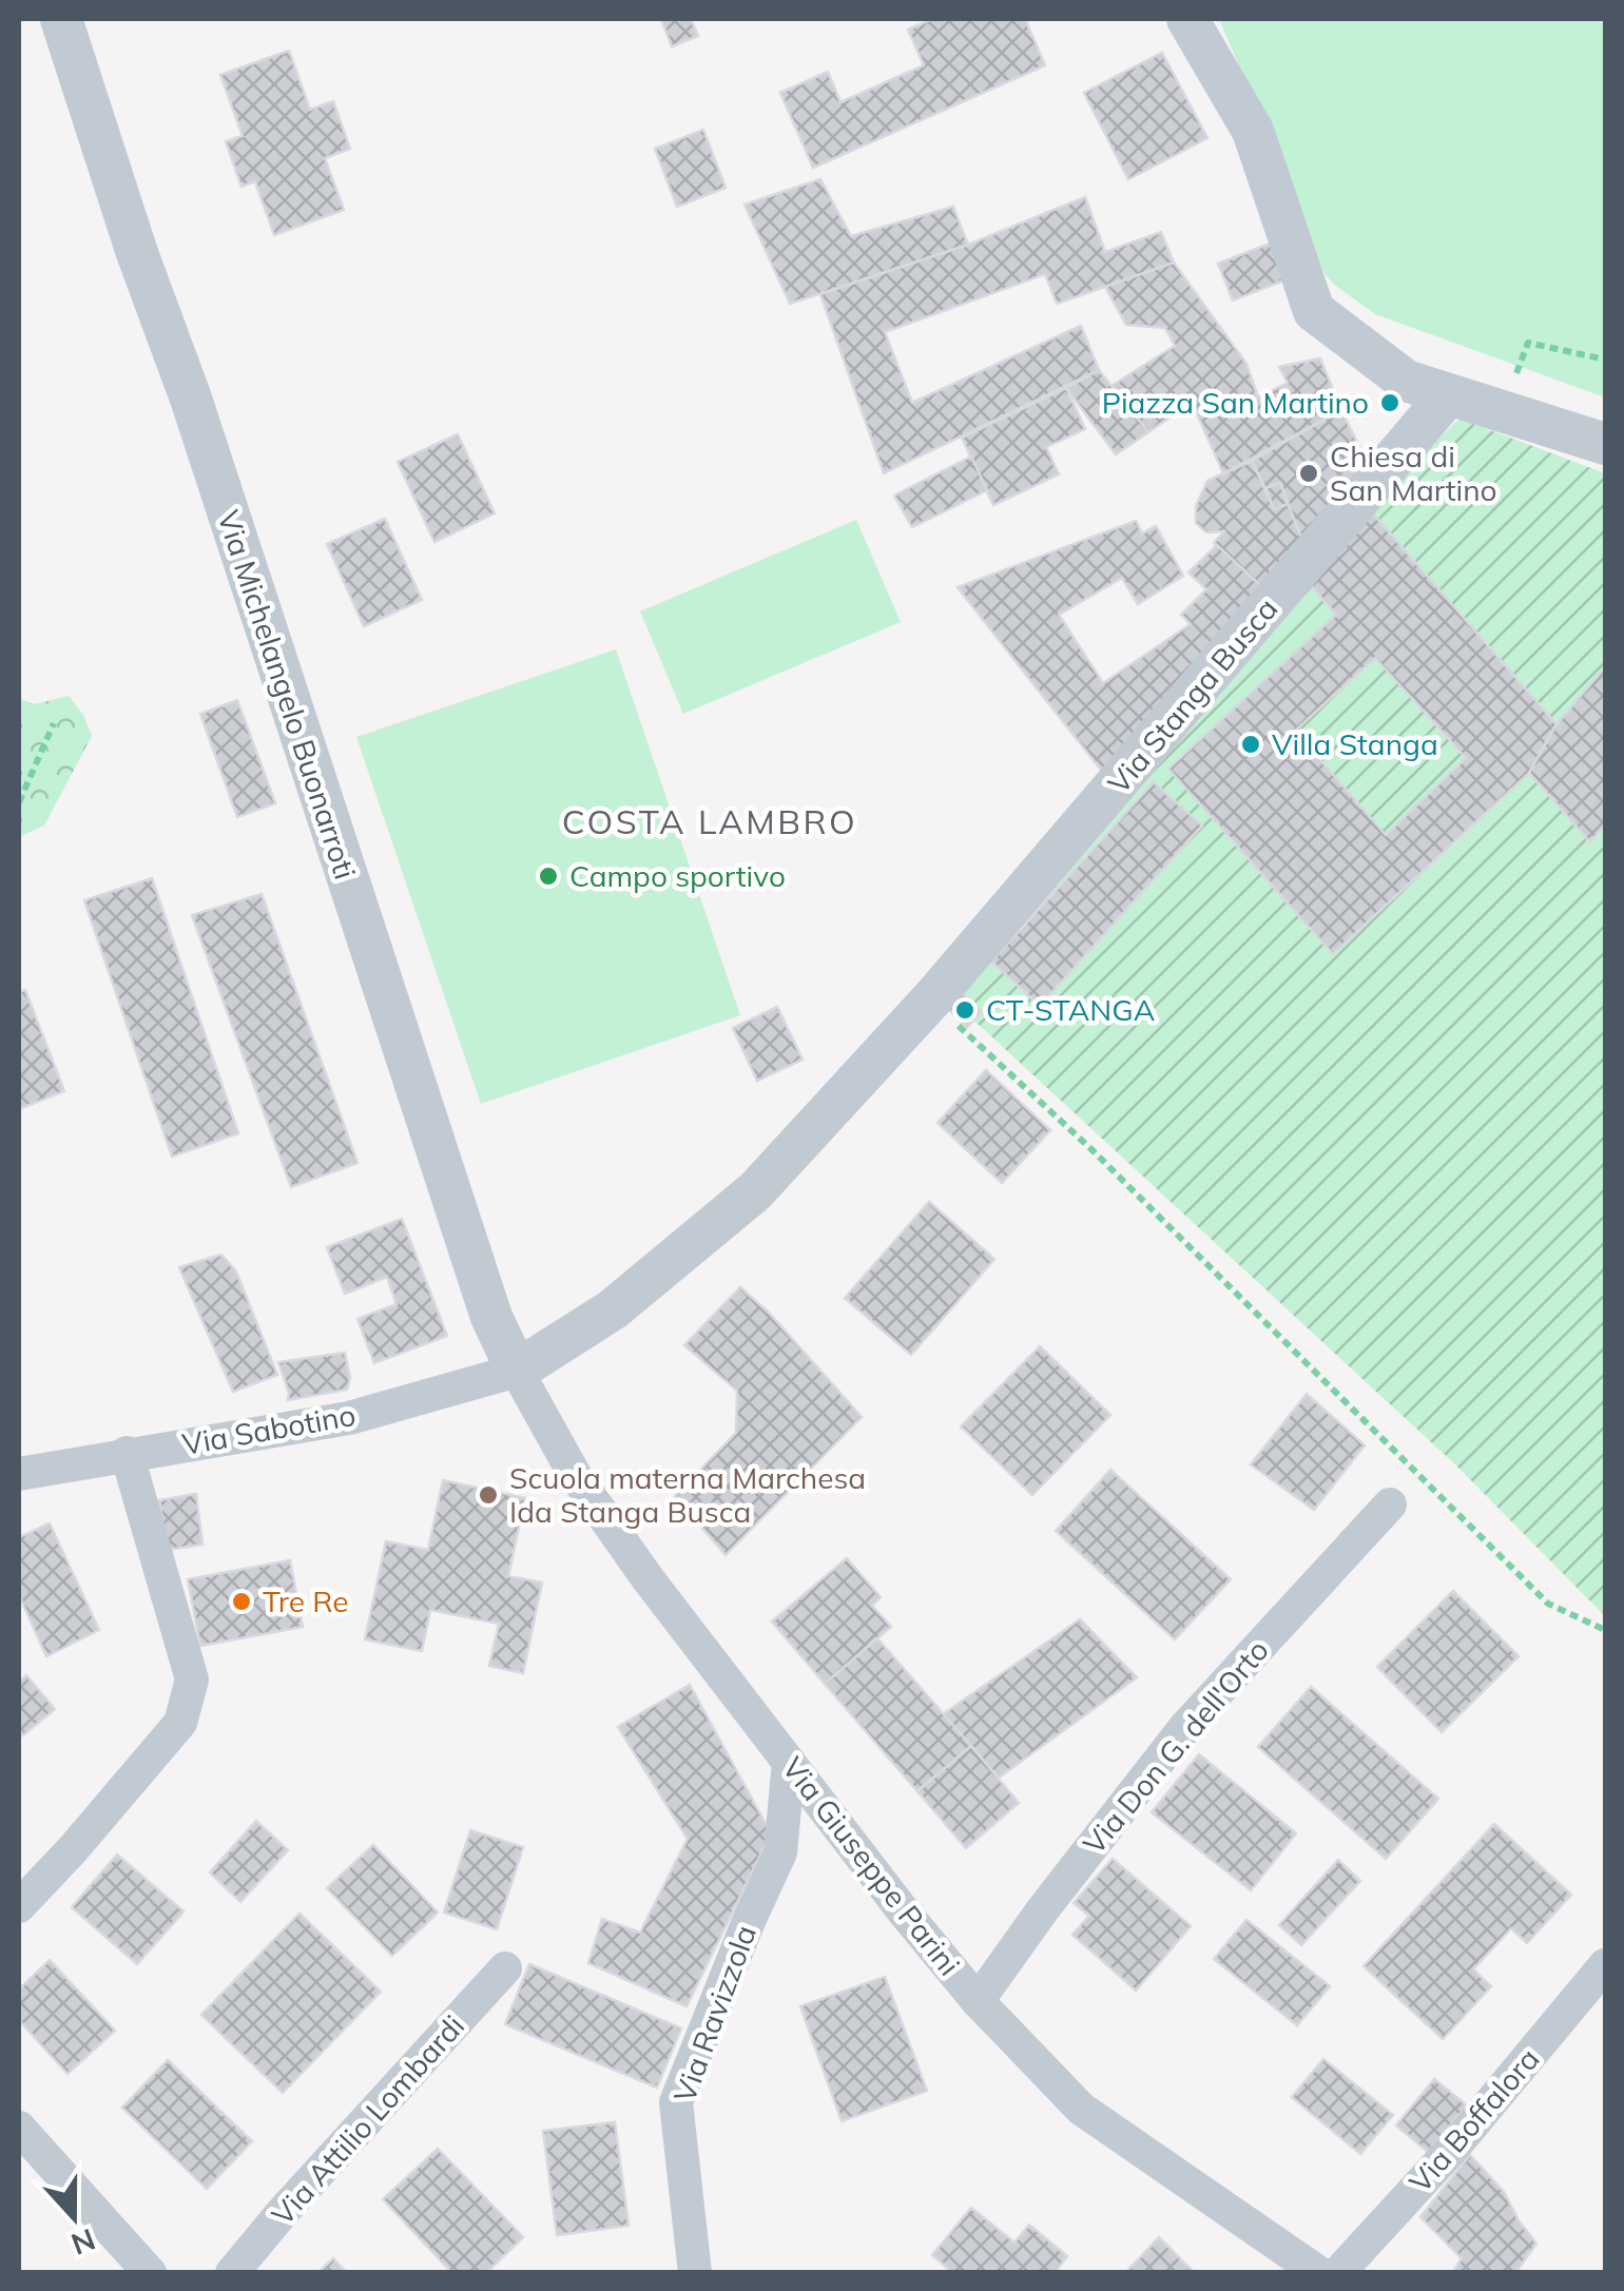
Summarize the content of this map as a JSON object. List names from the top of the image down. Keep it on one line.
{"streets":{"street":["Via Michelangelo Buonarroti","Via Stanga Busca","Via Sabotino","Via Don G. dell'Orto","Via Giuseppe Parini","Via Ravizzola","Via Attilio Lombardi","Via Boffalora"]},"crossings":[["Via Michelangelo Buonarroti","Via Stanga Busca"],["Via Michelangelo Buonarroti","Via Sabotino"],["Via Michelangelo Buonarroti","Via Giuseppe Parini"],["Via Stanga Busca","Via Sabotino"],["Via Stanga Busca","Via Giuseppe Parini"],["Via Sabotino","Via Giuseppe Parini"],["Via Don G. dell'Orto","Via Giuseppe Parini"],["Via Giuseppe Parini","Via Ravizzola"]],"districts":["COSTA LAMBRO"],"places":["Piazza San Martino","Chiesa di San Martino","Villa Stanga","Campo sportivo","CT-STANGA","Scuola materna Marchesa Ida Stanga Busca","Tre Re"],"north":"bottom"}
